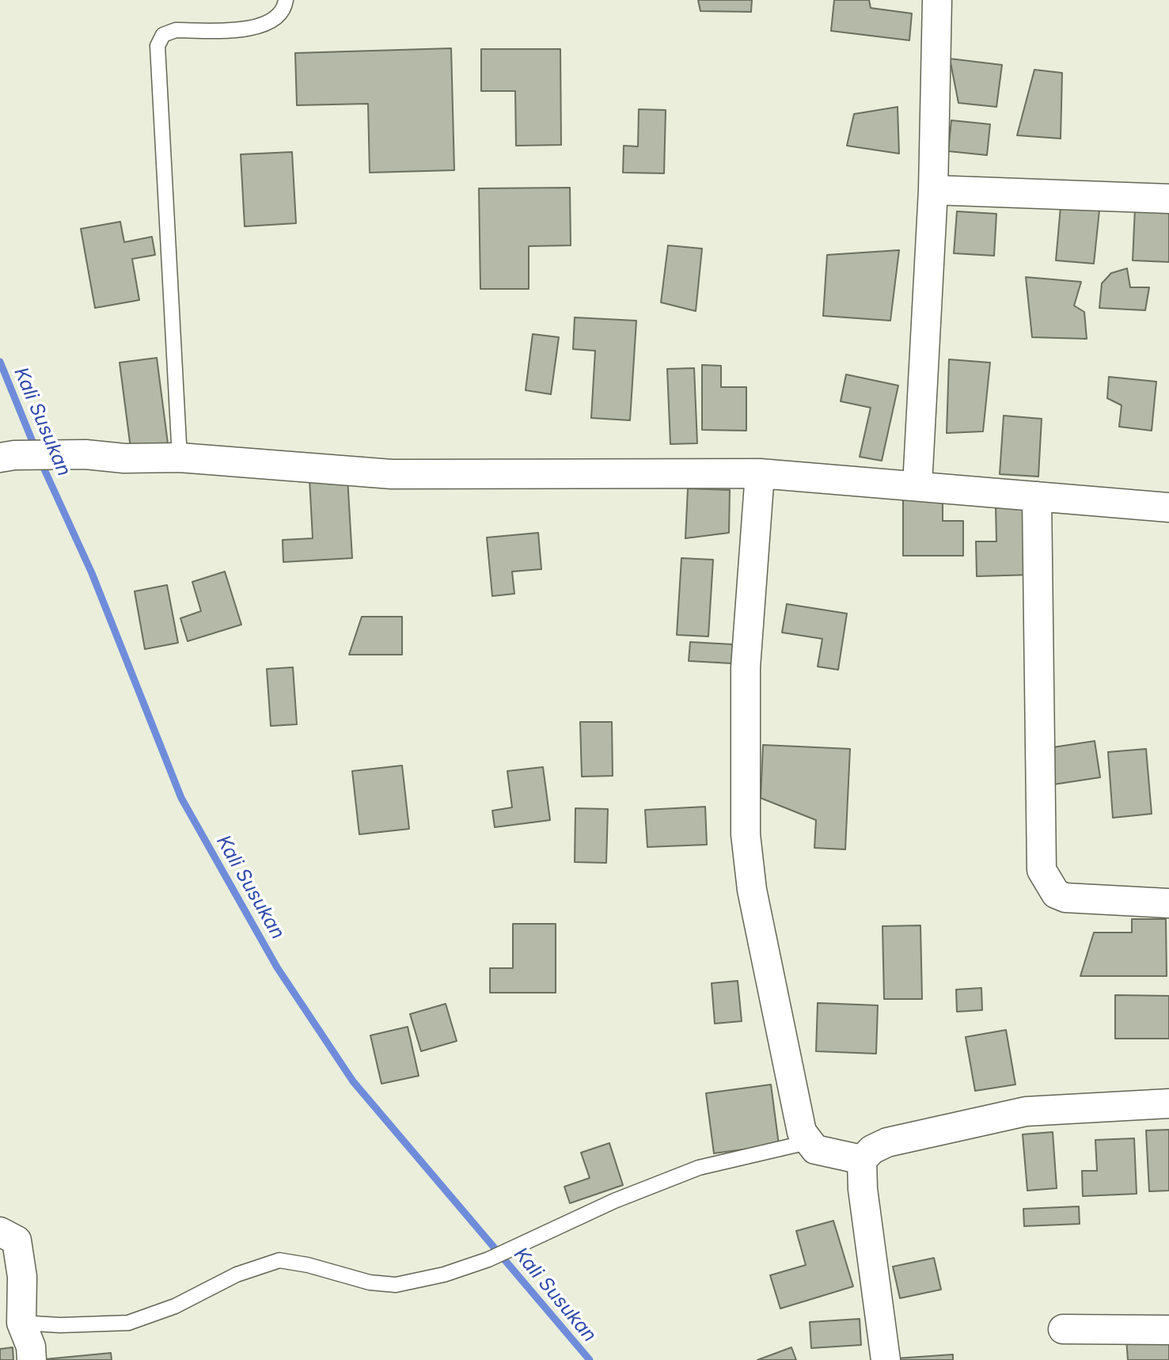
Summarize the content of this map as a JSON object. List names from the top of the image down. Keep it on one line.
{"water":["Kali Susukan"]}
